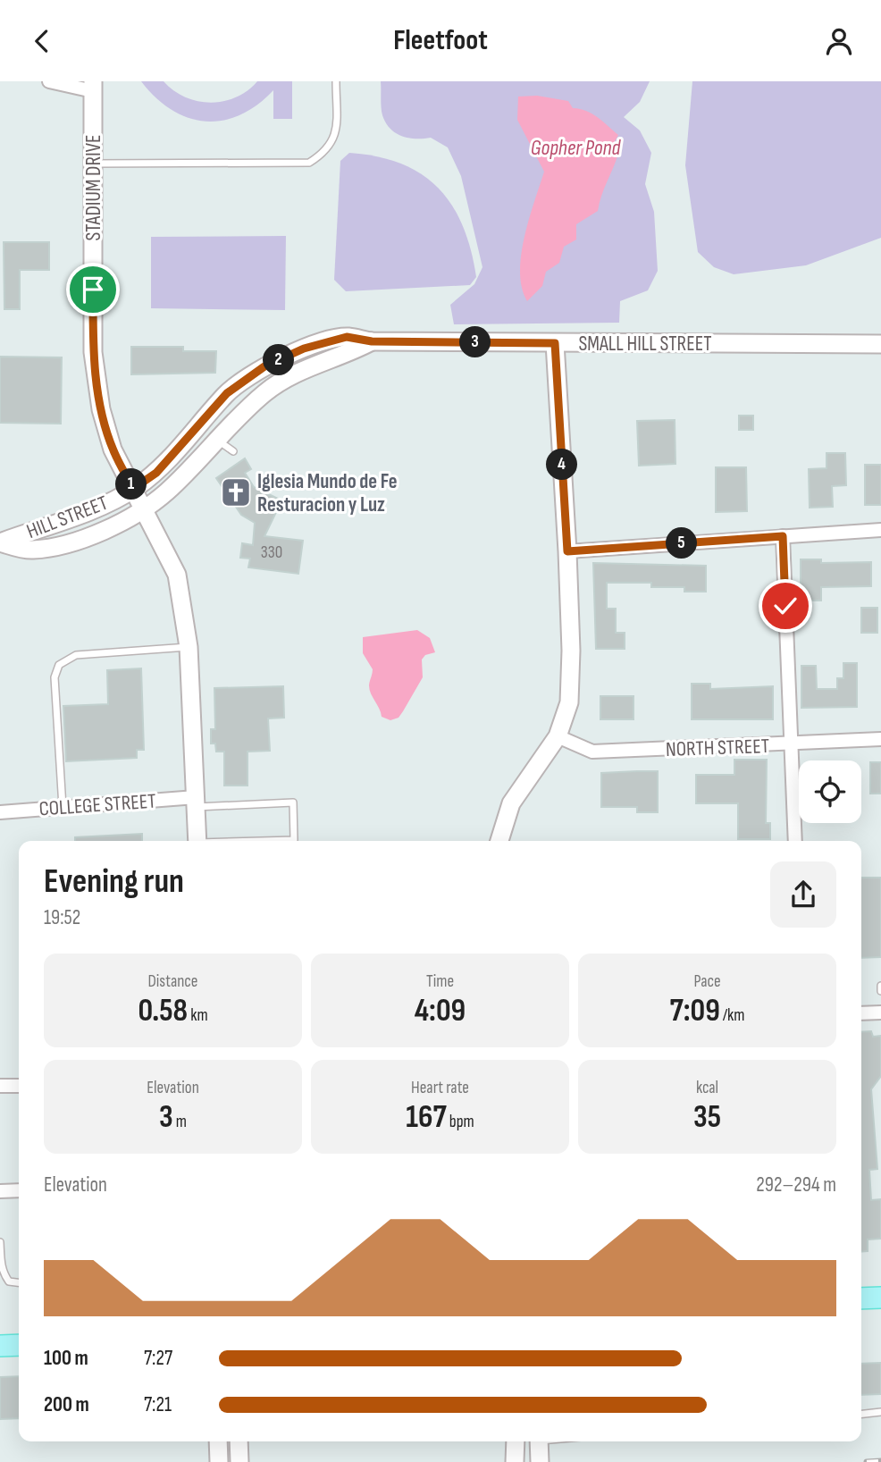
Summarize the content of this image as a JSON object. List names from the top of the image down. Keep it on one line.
{"streets":{"street":["STADIUM DRIVE","SMALL HILL STREET","HILL STREET","NORTH STREET","COLLEGE STREET"]},"crossings":[["STADIUM DRIVE","SMALL HILL STREET"],["STADIUM DRIVE","HILL STREET"],["STADIUM DRIVE","COLLEGE STREET"],["SMALL HILL STREET","HILL STREET"]],"water":["Gopher Pond"],"places":{"church":["Iglesia Mundo de Fe Resturacion y Luz"]},"house_numbers":["330"],"page":{"header":"Fleetfoot","pins":["3","2","4","1","5"],"heading":["Evening run","19:52"],"stats":[["Distance","0.58 km"],["Time","4:09"],["Pace","7:09 /km"],["Elevation","3 m"],["Heart rate","167 bpm"],["kcal","35"]],"chart":["Elevation","292–294 m"],"list":[{"name":"100 m","note":"7:27"},{"name":"200 m","note":"7:21"}]}}
